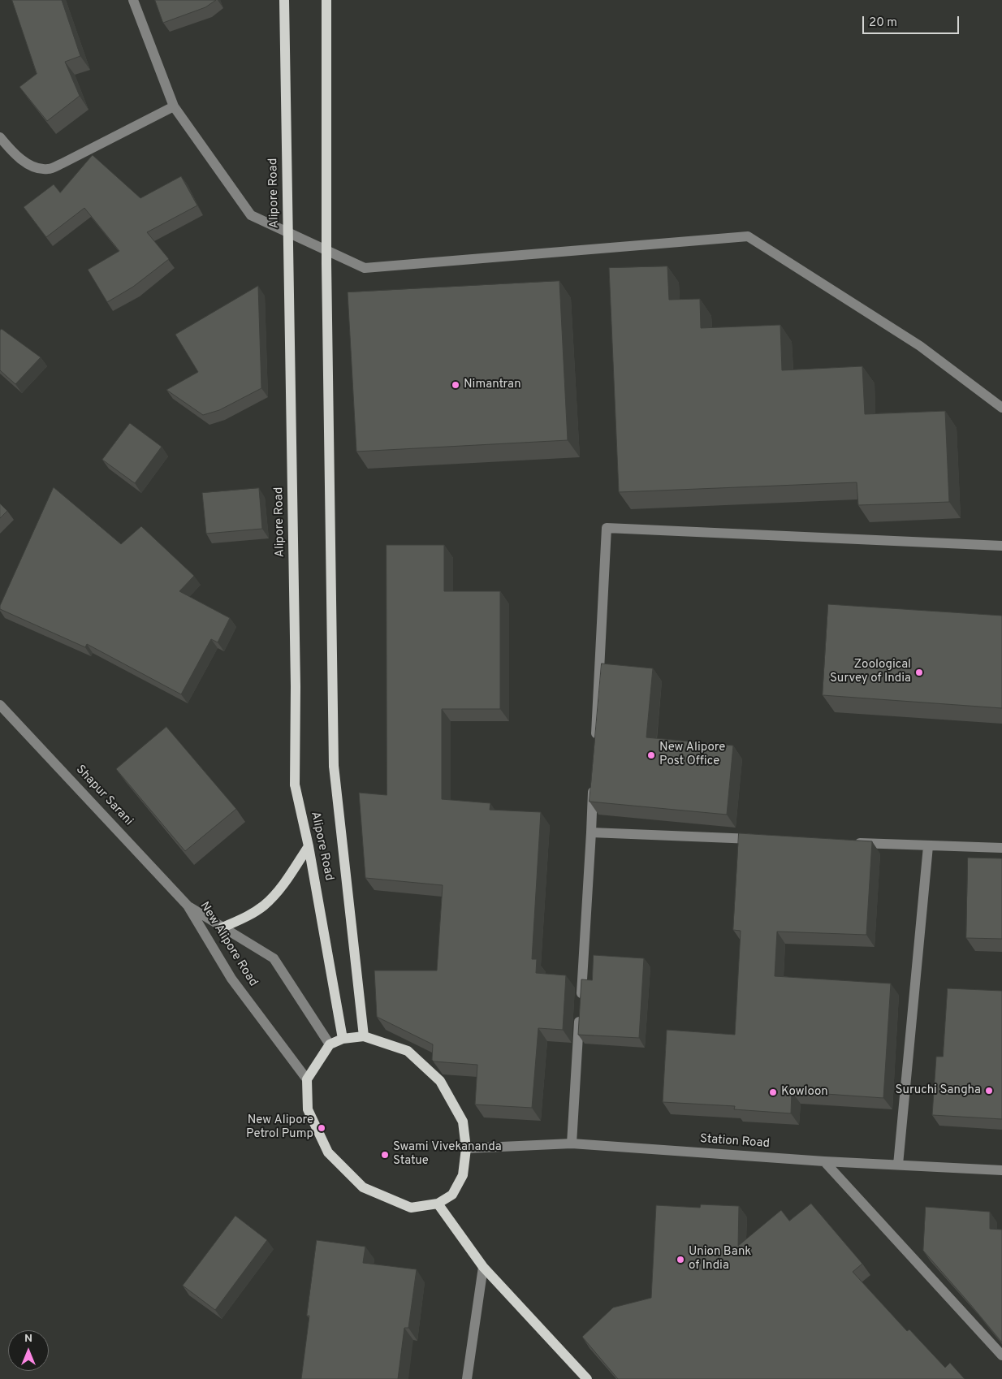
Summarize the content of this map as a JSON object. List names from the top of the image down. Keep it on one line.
{"streets":{"main road":["Alipore Road"],"street":["Shapur Sarani","New Alipore Road","Station Road"]},"crossings":[["Shapur Sarani","New Alipore Road"]],"places":["Nimantran","Zoological Survey of India","New Alipore Post Office","Suruchi Sangha","Kowloon","New Alipore Petrol Pump","Swami Vivekananda Statue","Union Bank of India"],"scale_bar":"20 m","north":"top"}
